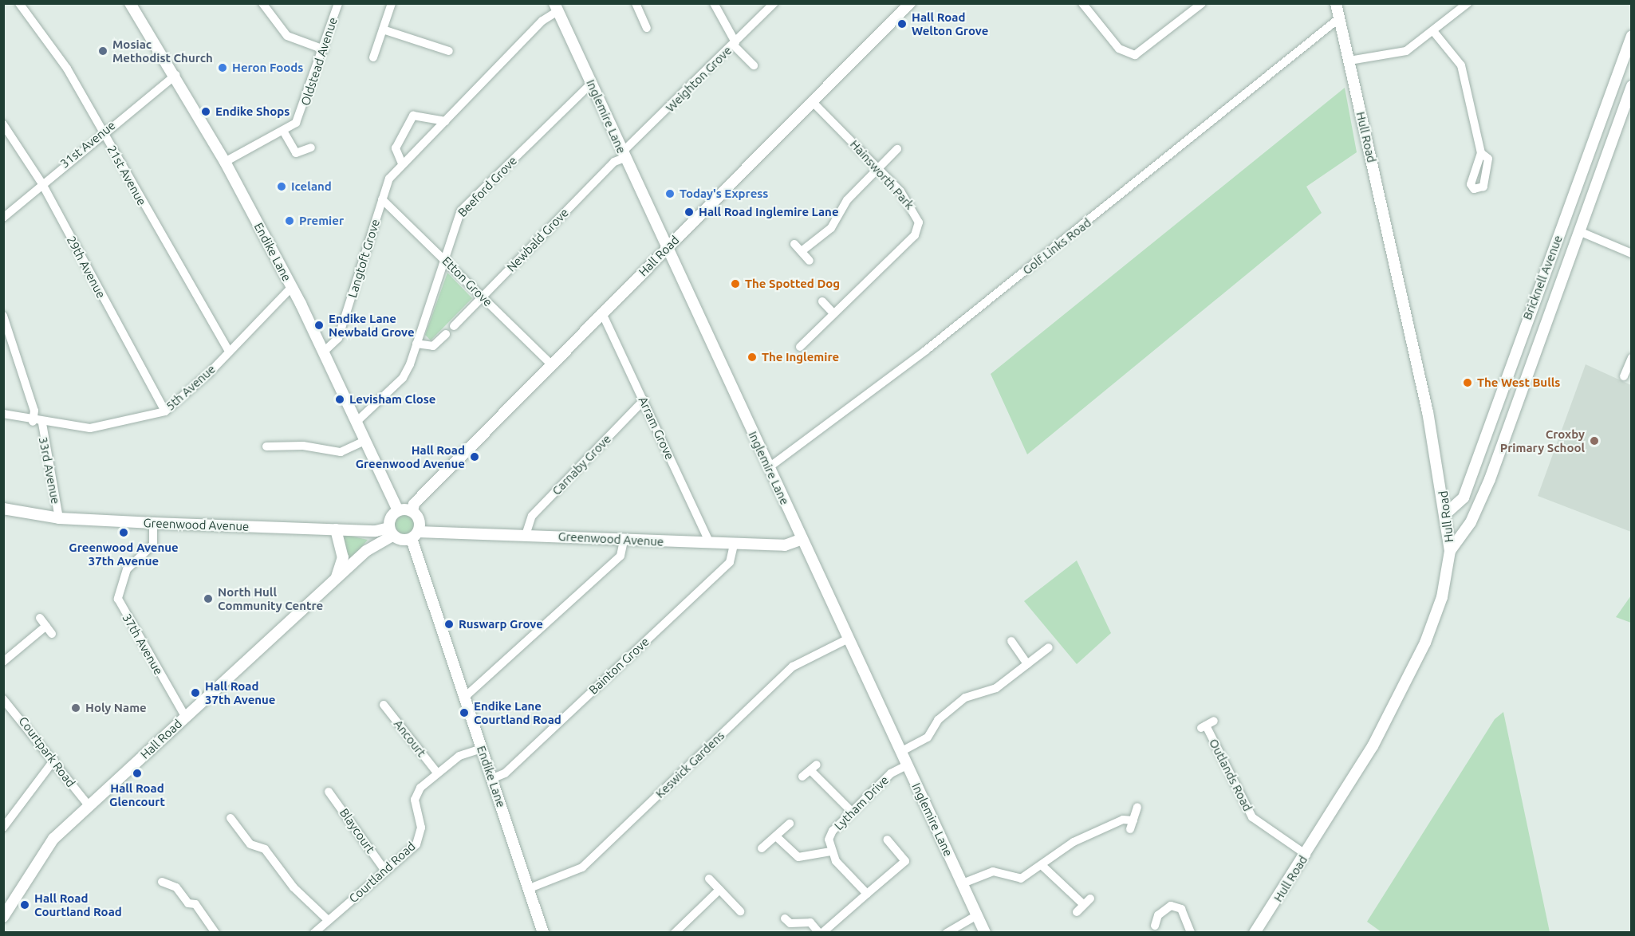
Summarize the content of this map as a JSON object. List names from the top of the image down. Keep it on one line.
{"streets":{"street":["Oldstead Avenue","Weighton Grove","Inglemire Lane","Hull Road","31st Avenue","Hainsworth Park","21st Avenue","Beeford Grove","Newbald Grove","Golf Links Road","Endike Lane","Hall Road","Langtoft Grove","29th Avenue","Bricknell Avenue","Etton Grove","5th Avenue","Arram Grove","Carnaby Grove","33rd Avenue","Greenwood Avenue","37th Avenue","Bainton Grove","Ancourt","Courtpark Road","Keswick Gardens","Outlands Road","Lytham Drive","Blaycourt","Courtland Road"]},"crossings":[["Oldstead Avenue","Endike Lane"],["Weighton Grove","Inglemire Lane"],["Weighton Grove","Newbald Grove"],["Inglemire Lane","Beeford Grove"],["Inglemire Lane","Newbald Grove"],["Inglemire Lane","Golf Links Road"],["Inglemire Lane","Hall Road"],["Inglemire Lane","Langtoft Grove"],["Inglemire Lane","Greenwood Avenue"],["Inglemire Lane","Keswick Gardens"],["Inglemire Lane","Lytham Drive"],["Hull Road","Golf Links Road"],["Hull Road","Bricknell Avenue"],["Hull Road","Outlands Road"],["31st Avenue","21st Avenue"],["31st Avenue","Endike Lane"],["31st Avenue","29th Avenue"],["Hainsworth Park","Hall Road"],["21st Avenue","5th Avenue"],["Beeford Grove","Etton Grove"],["Newbald Grove","Etton Grove"],["Endike Lane","Hall Road"],["Endike Lane","Langtoft Grove"],["Endike Lane","5th Avenue"],["Endike Lane","Greenwood Avenue"],["Endike Lane","Bainton Grove"],["Endike Lane","Keswick Gardens"],["Endike Lane","Courtland Road"],["Hall Road","Etton Grove"],["Hall Road","Arram Grove"],["Hall Road","Greenwood Avenue"],["Hall Road","37th Avenue"],["Hall Road","Courtpark Road"],["Langtoft Grove","Etton Grove"],["29th Avenue","5th Avenue"],["5th Avenue","33rd Avenue"],["Arram Grove","Carnaby Grove"],["Arram Grove","Greenwood Avenue"],["Carnaby Grove","Greenwood Avenue"],["33rd Avenue","Greenwood Avenue"],["Greenwood Avenue","37th Avenue"],["Greenwood Avenue","Bainton Grove"],["Ancourt","Courtland Road"],["Blaycourt","Courtland Road"]],"places":["Hall Road Welton Grove","Mosiac Methodist Church","Heron Foods","Endike Shops","Iceland","Today's Express","Hall Road Inglemire Lane","Premier","The Spotted Dog","Endike Lane Newbald Grove","The Inglemire","The West Bulls","Levisham Close","Croxby Primary School","Hall Road Greenwood Avenue","Greenwood Avenue 37th Avenue","North Hull Community Centre","Ruswarp Grove","Hall Road 37th Avenue","Holy Name","Endike Lane Courtland Road","Hall Road Glencourt","Hall Road Courtland Road"]}
